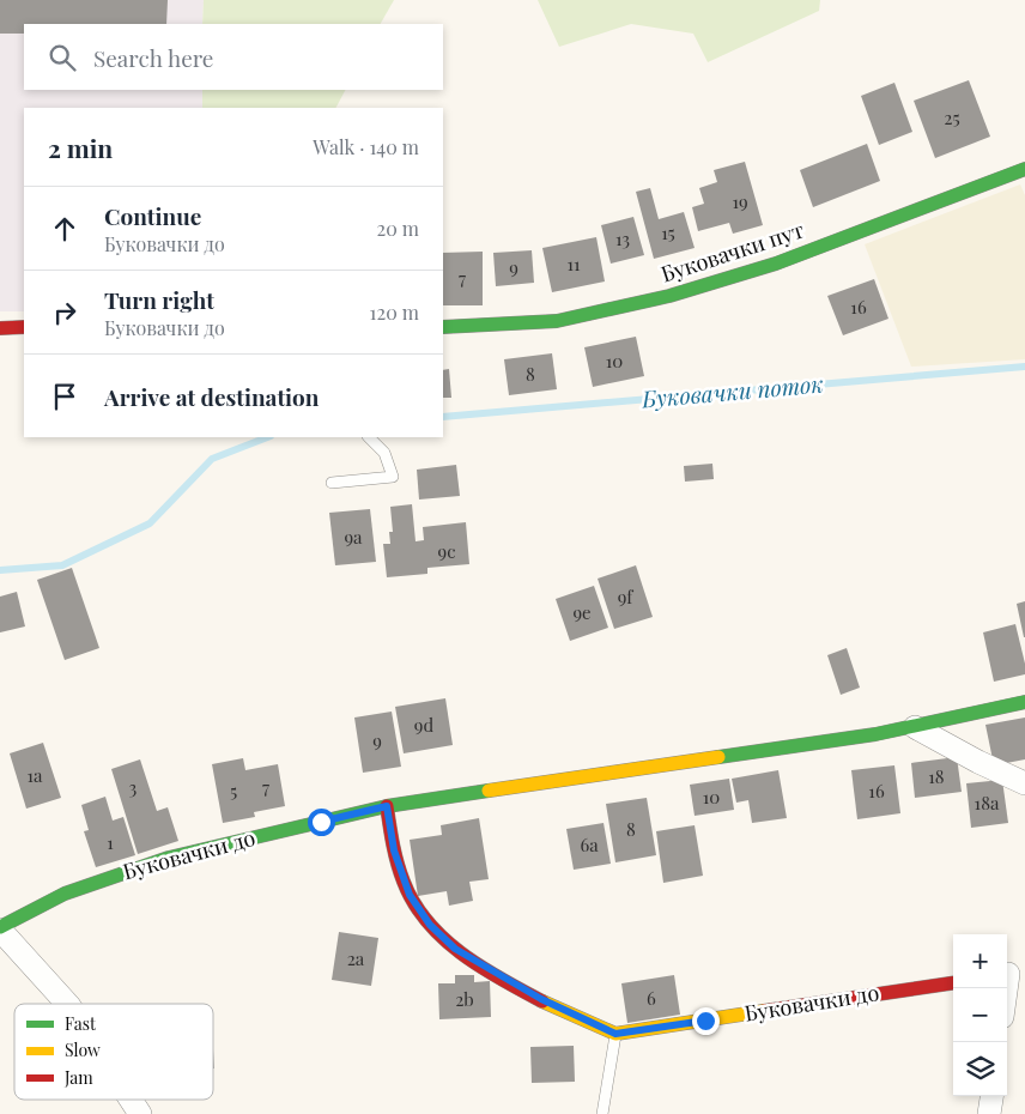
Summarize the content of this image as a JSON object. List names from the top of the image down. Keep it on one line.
{"streets":{"street":["Буковачки пут","Буковачки до"]},"water":["Буковачки поток"],"house_numbers":["25","19","15","13","11","9","7","16","10","8","9a","9c","9f","9e","9d","9","1a","18","3","7","5","16","10","18a","8","1","6a","2a","6","2b"],"legend":["Fast","Slow","Jam"],"page":{"search":"Search here","heading":["2 min","Walk · 140 m"],"list":[["Continue","Буковачки до","20 m"],["Turn right","Буковачки до","120 m"],"Arrive at destination"],"map_buttons":["+","−"]}}
